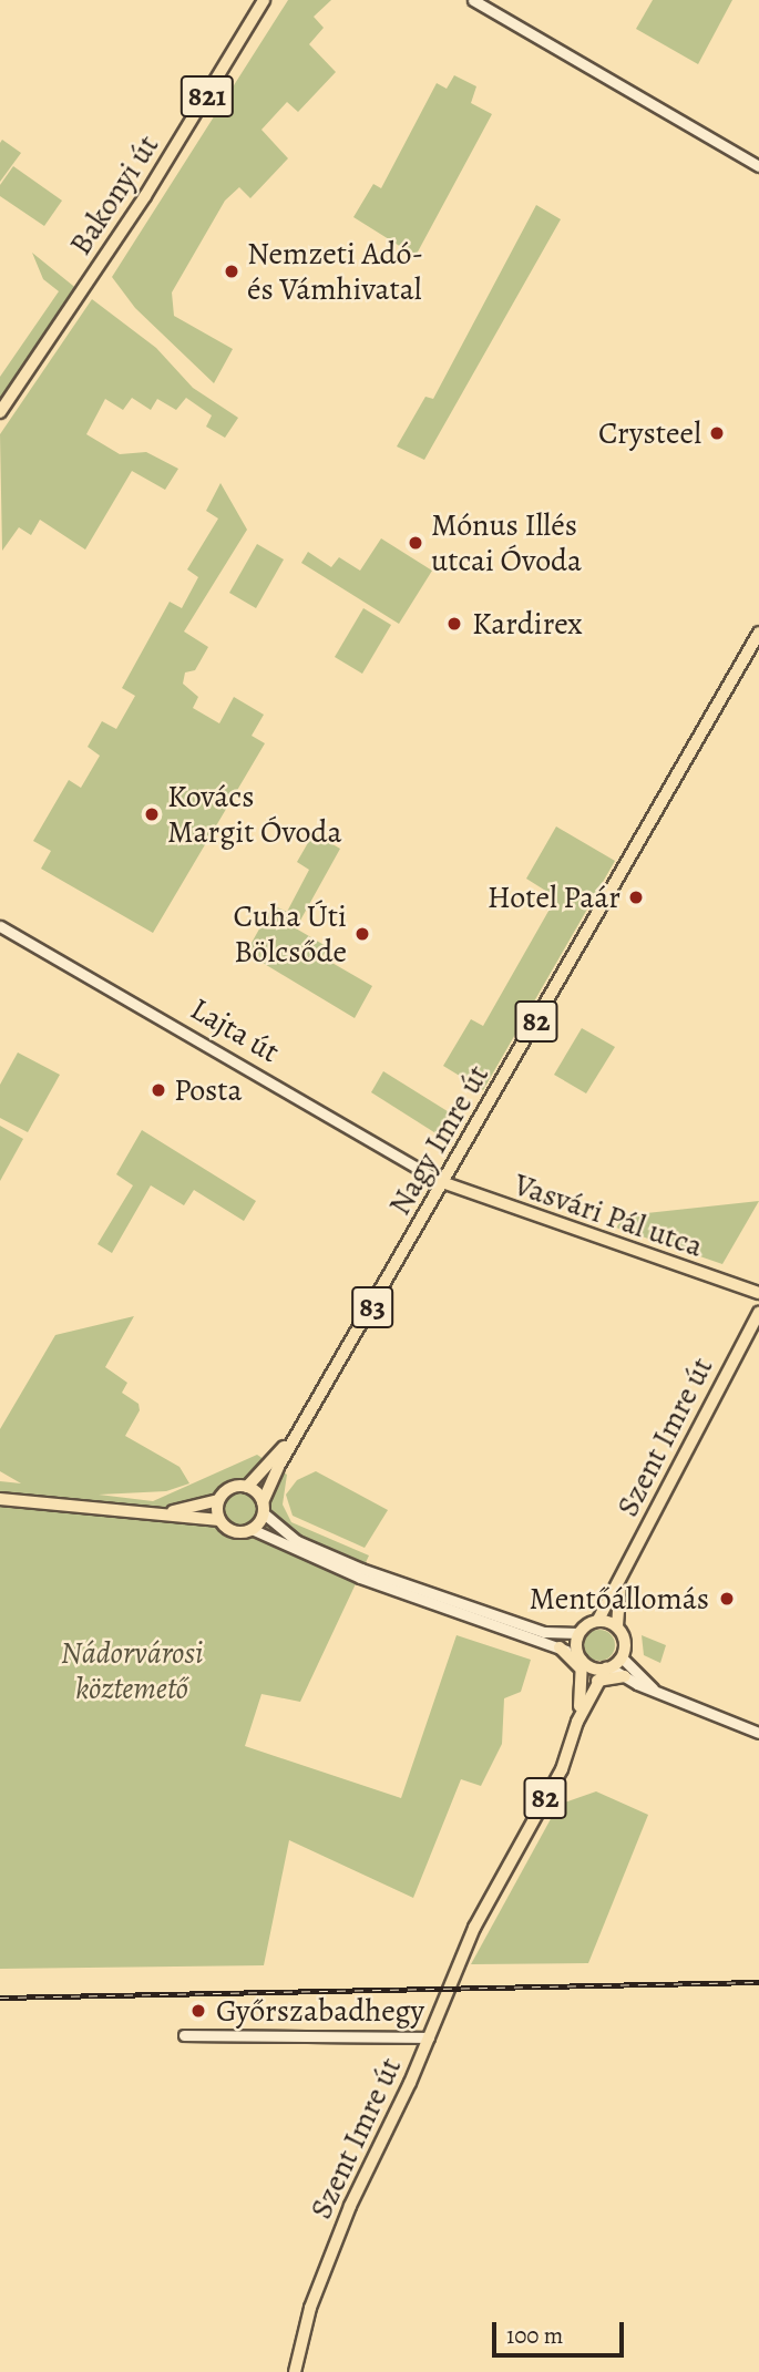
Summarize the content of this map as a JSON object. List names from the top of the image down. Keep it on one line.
{"streets":{"main road":["821","Bakonyi út","82","Nagy Imre út","Vasvári Pál utca","83","Szent Imre út"],"street":["Lajta út"]},"crossings":[["82","Szent Imre út"],["Lajta út","Nagy Imre út"],["Lajta út","Vasvári Pál utca"],["Nagy Imre út","Vasvári Pál utca"],["Nagy Imre út","83"]],"parks":["Nádorvárosi köztemető"],"places":["Nemzeti Adó- és Vámhivatal","Crysteel","Mónus Illés utcai Óvoda","Kardirex","Kovács Margit Óvoda","Hotel Paár","Cuha Úti Bölcsőde","Posta","Mentőállomás","Győrszabadhegy"],"scale_bar":"100 m"}
